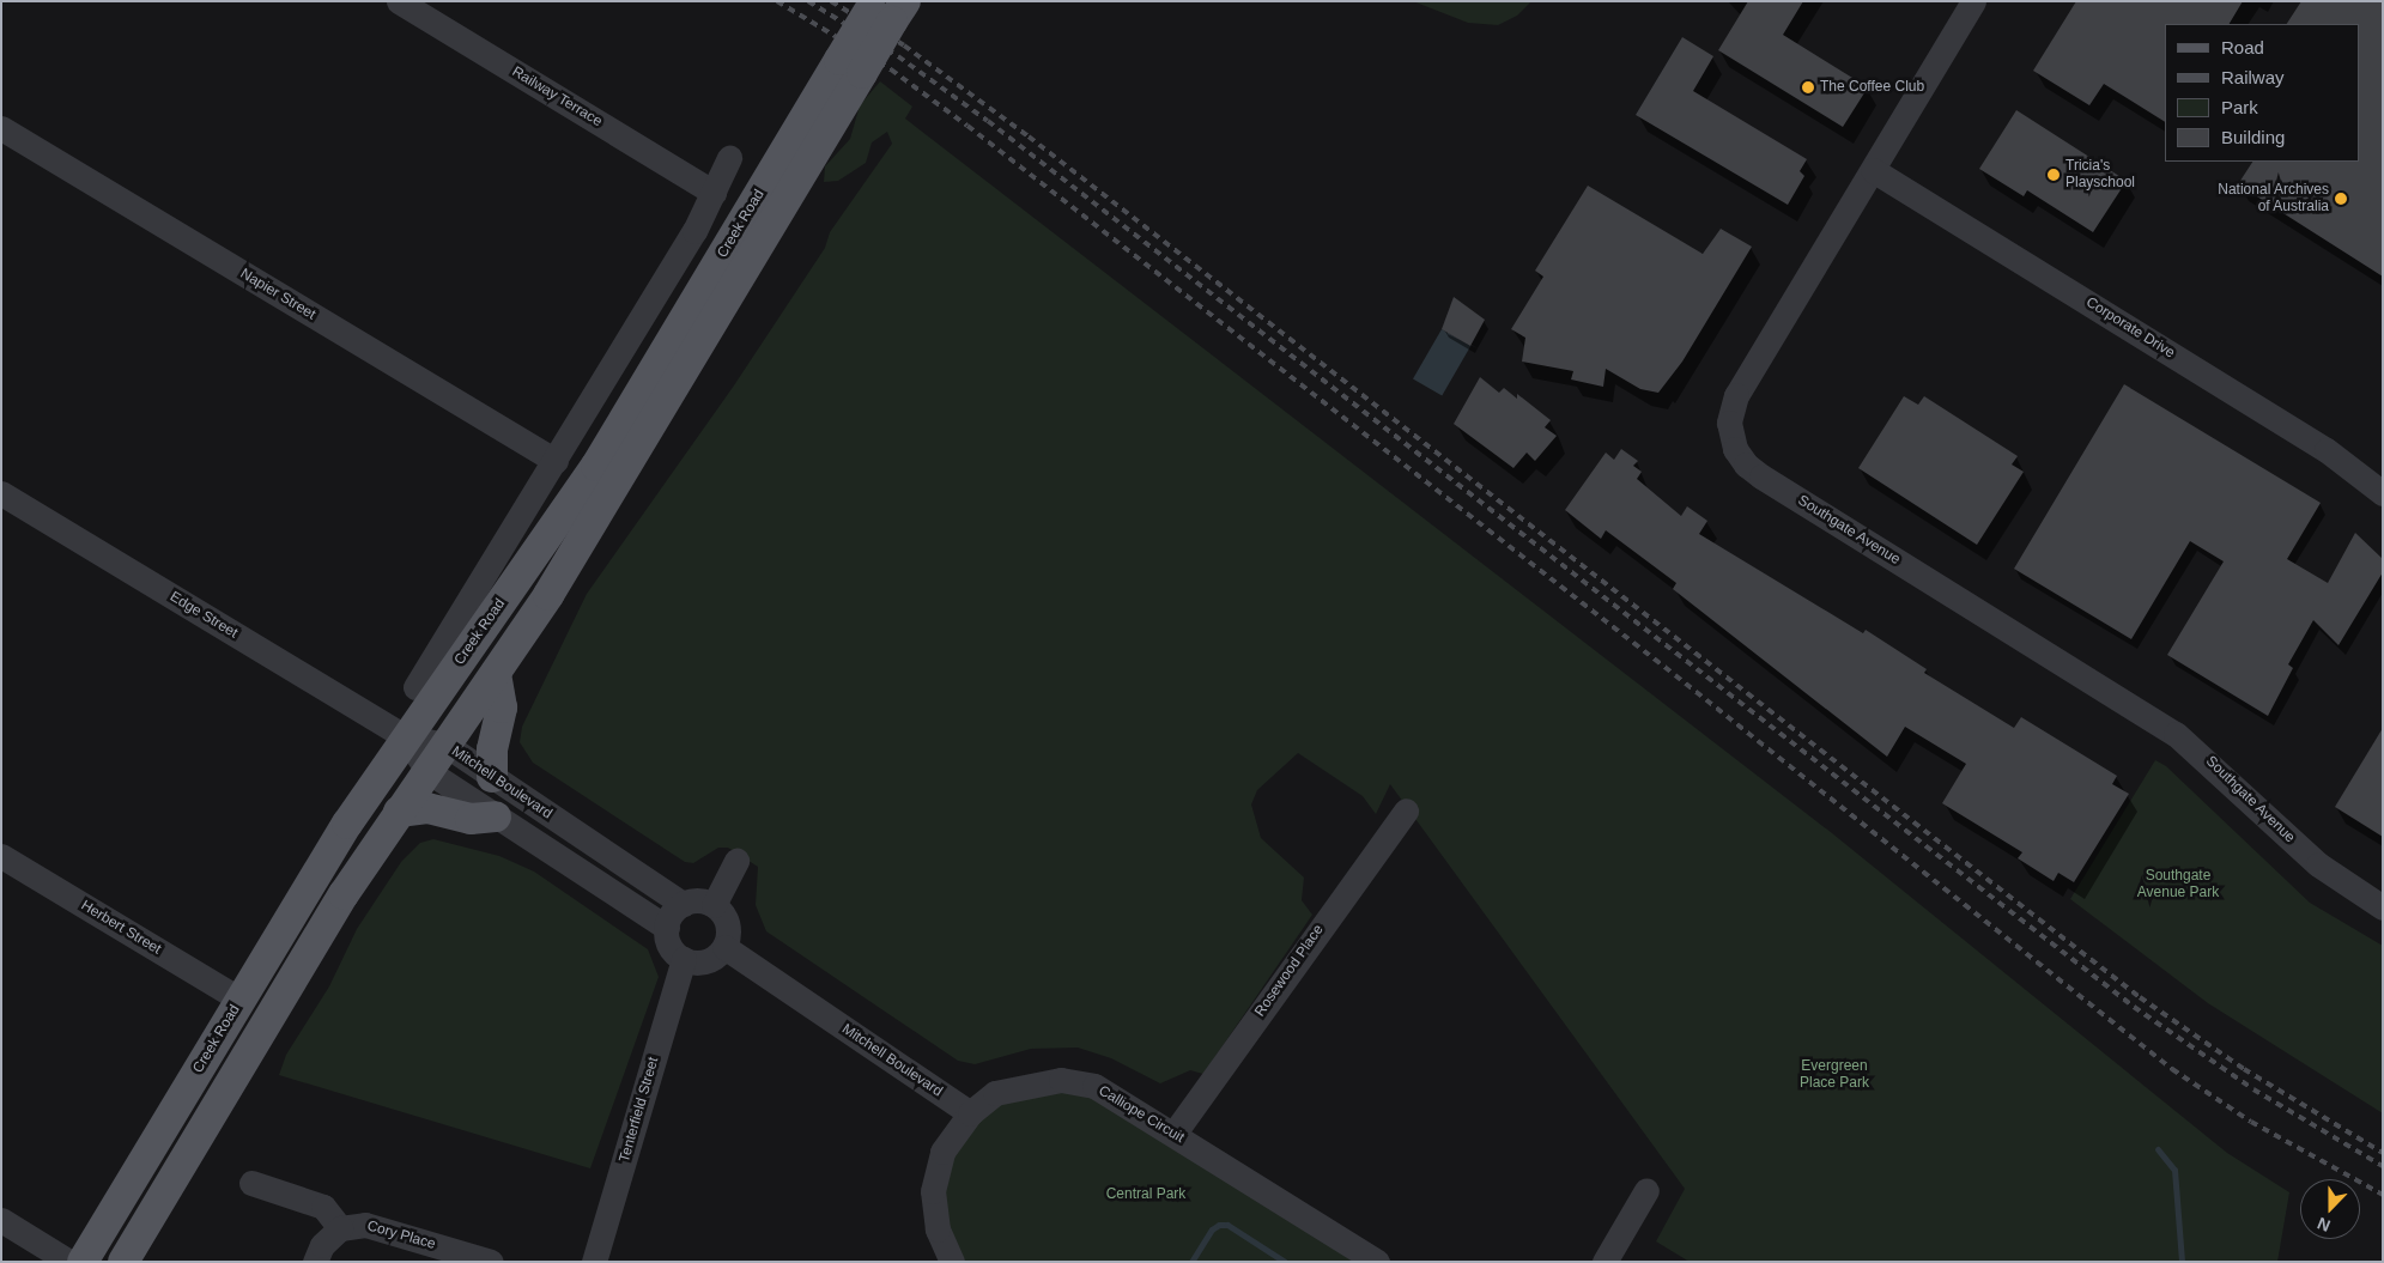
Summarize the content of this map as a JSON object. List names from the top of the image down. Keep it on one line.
{"streets":{"main road":["Creek Road"],"street":["Railway Terrace","Napier Street","Corporate Drive","Southgate Avenue","Edge Street","Mitchell Boulevard","Herbert Street","Rosewood Place","Tenterfield Street","Calliope Circuit","Cory Place"]},"crossings":[["Railway Terrace","Creek Road"],["Creek Road","Napier Street"],["Creek Road","Edge Street"],["Creek Road","Mitchell Boulevard"],["Creek Road","Herbert Street"],["Corporate Drive","Southgate Avenue"],["Edge Street","Mitchell Boulevard"],["Mitchell Boulevard","Tenterfield Street"],["Mitchell Boulevard","Calliope Circuit"],["Rosewood Place","Calliope Circuit"]],"parks":["Southgate Avenue Park","Evergreen Place Park","Central Park"],"places":["The Coffee Club","Tricia's Playschool","National Archives of Australia"],"legend":["Road","Railway","Park","Building"],"north":"bottom"}
